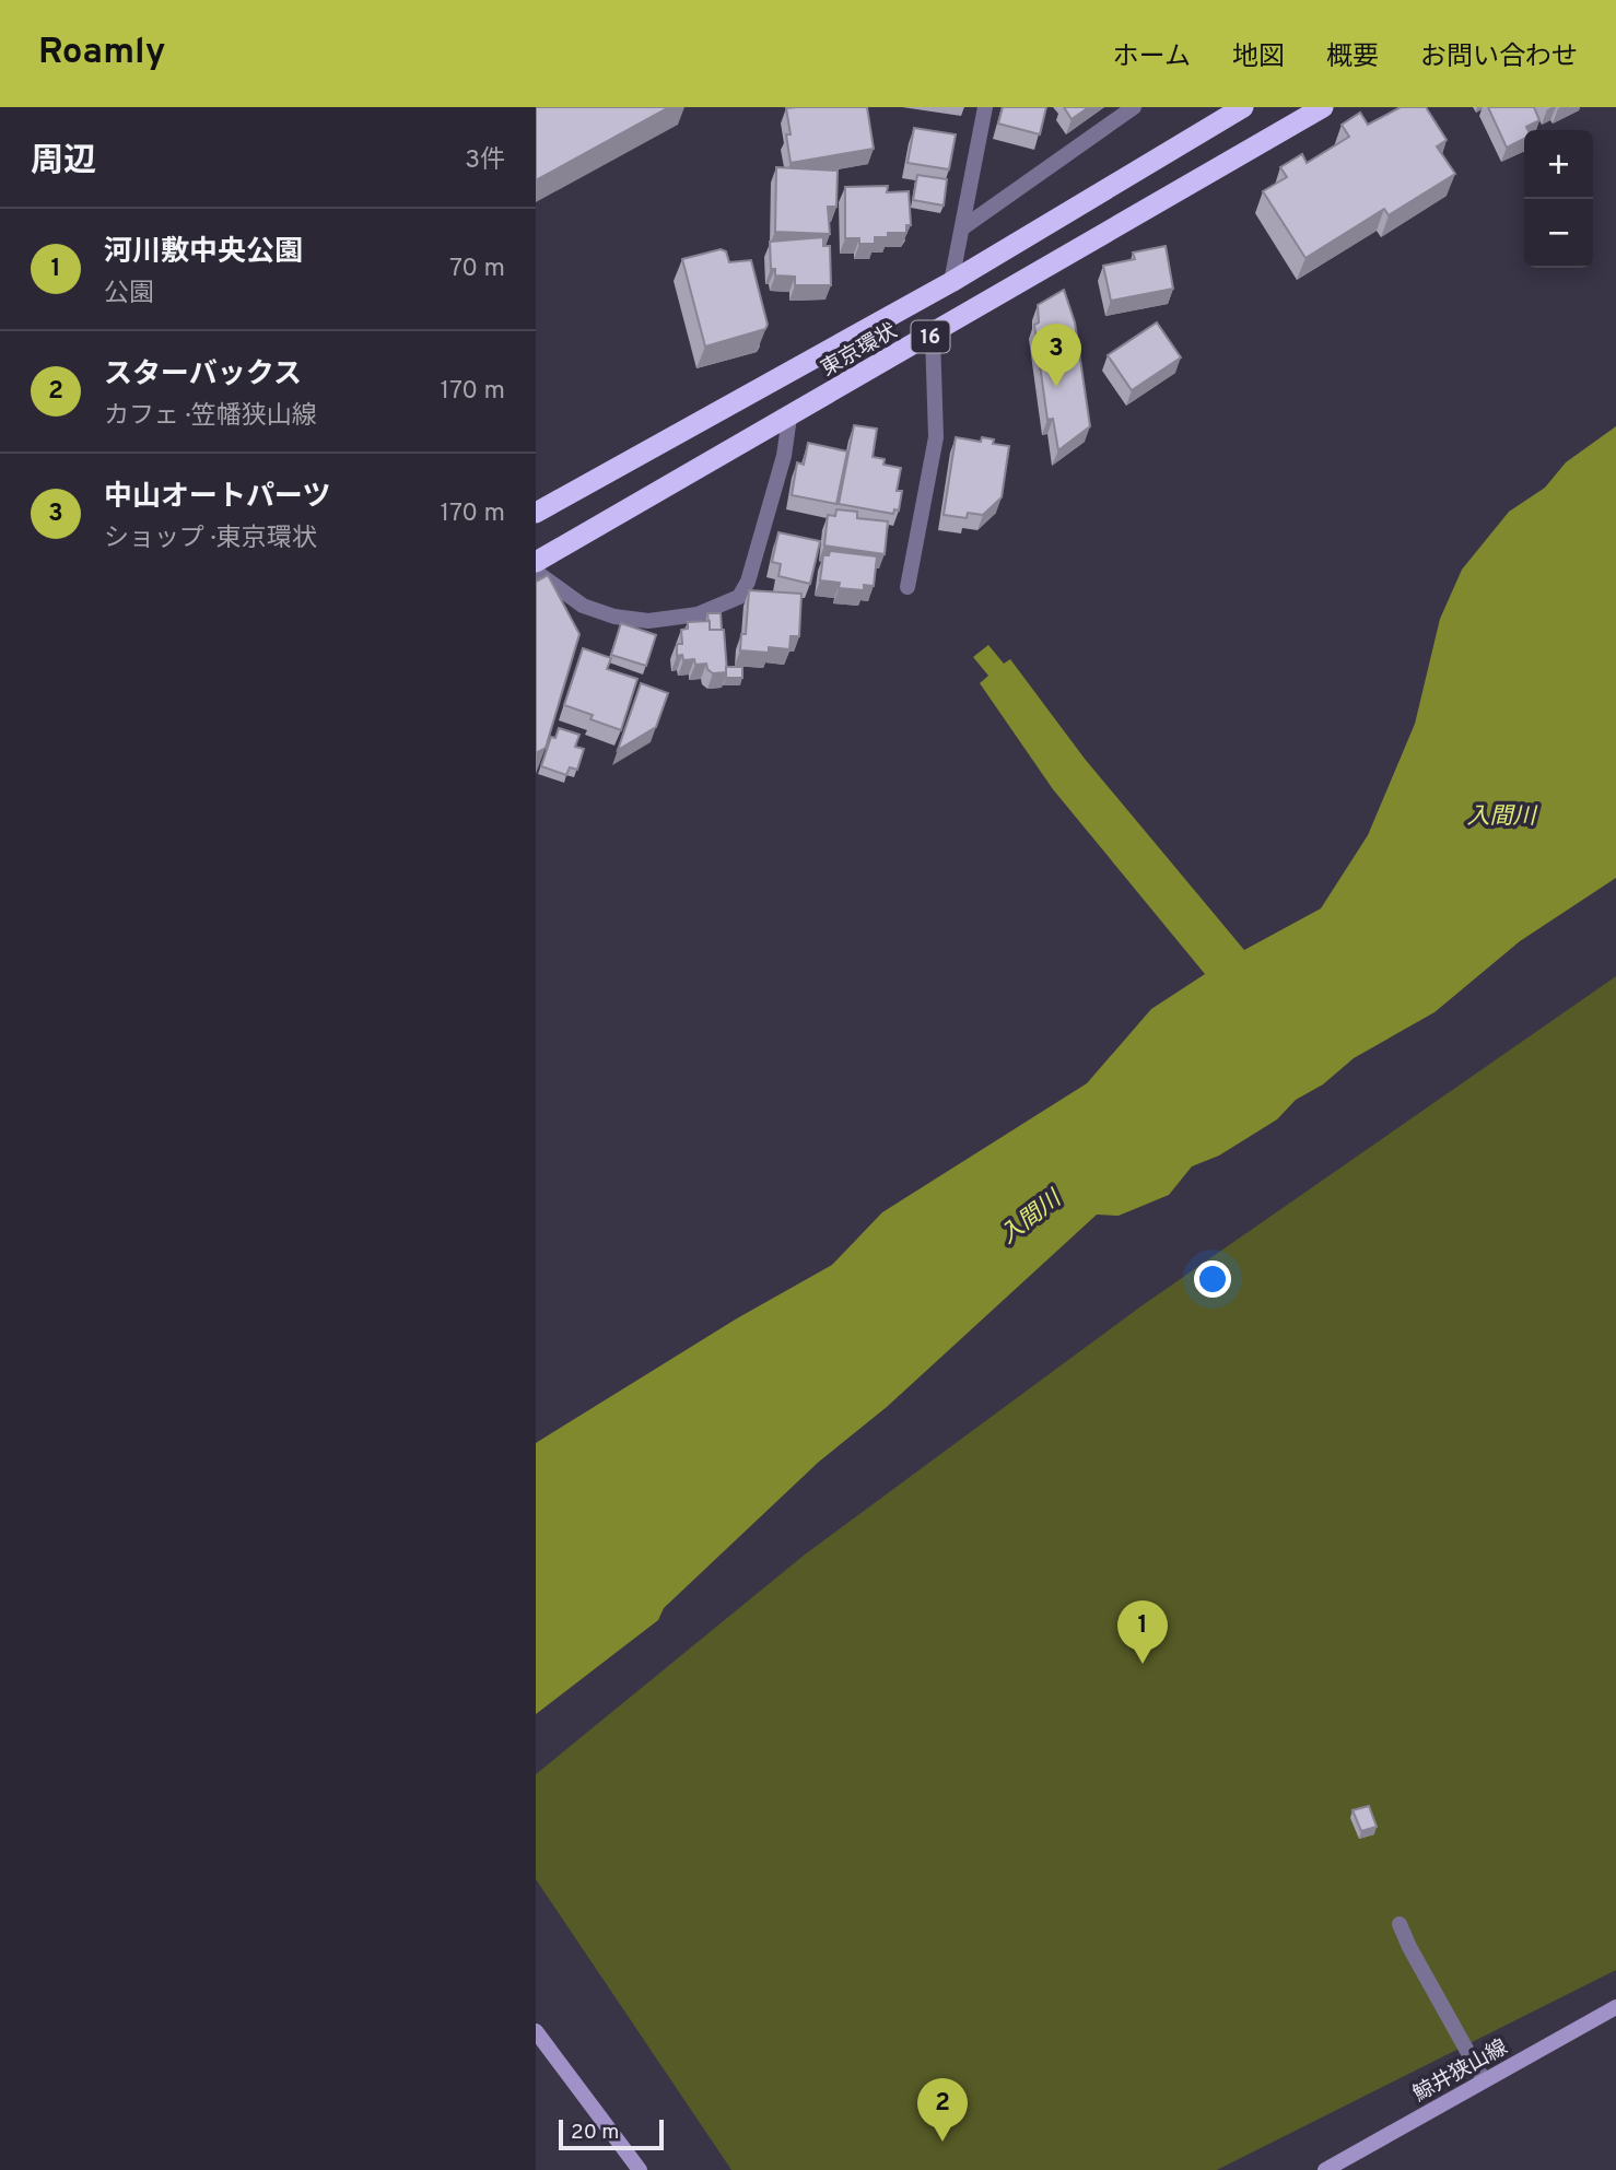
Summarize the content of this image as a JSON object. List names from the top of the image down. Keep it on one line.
{"streets":{"highway":["16","東京環状"],"main road":["鯨井狭山線"]},"water":["入間川"],"scale_bar":"20 m","page":{"header":"Roamly","nav":["ホーム","地図","概要","お問い合わせ"],"heading":["周辺","3件"],"map_buttons":["+","−"],"list":[{"mark":"1","name":"河川敷中央公園","note":"公園","value":"70 m"},{"mark":"2","name":"スターバックス","note":"カフェ · 笠幡狭山線","value":"170 m"},{"mark":"3","name":"中山オートパーツ","note":"ショップ · 東京環状","value":"170 m"}],"pins":["3","1","2"],"scale":"20 m"}}
